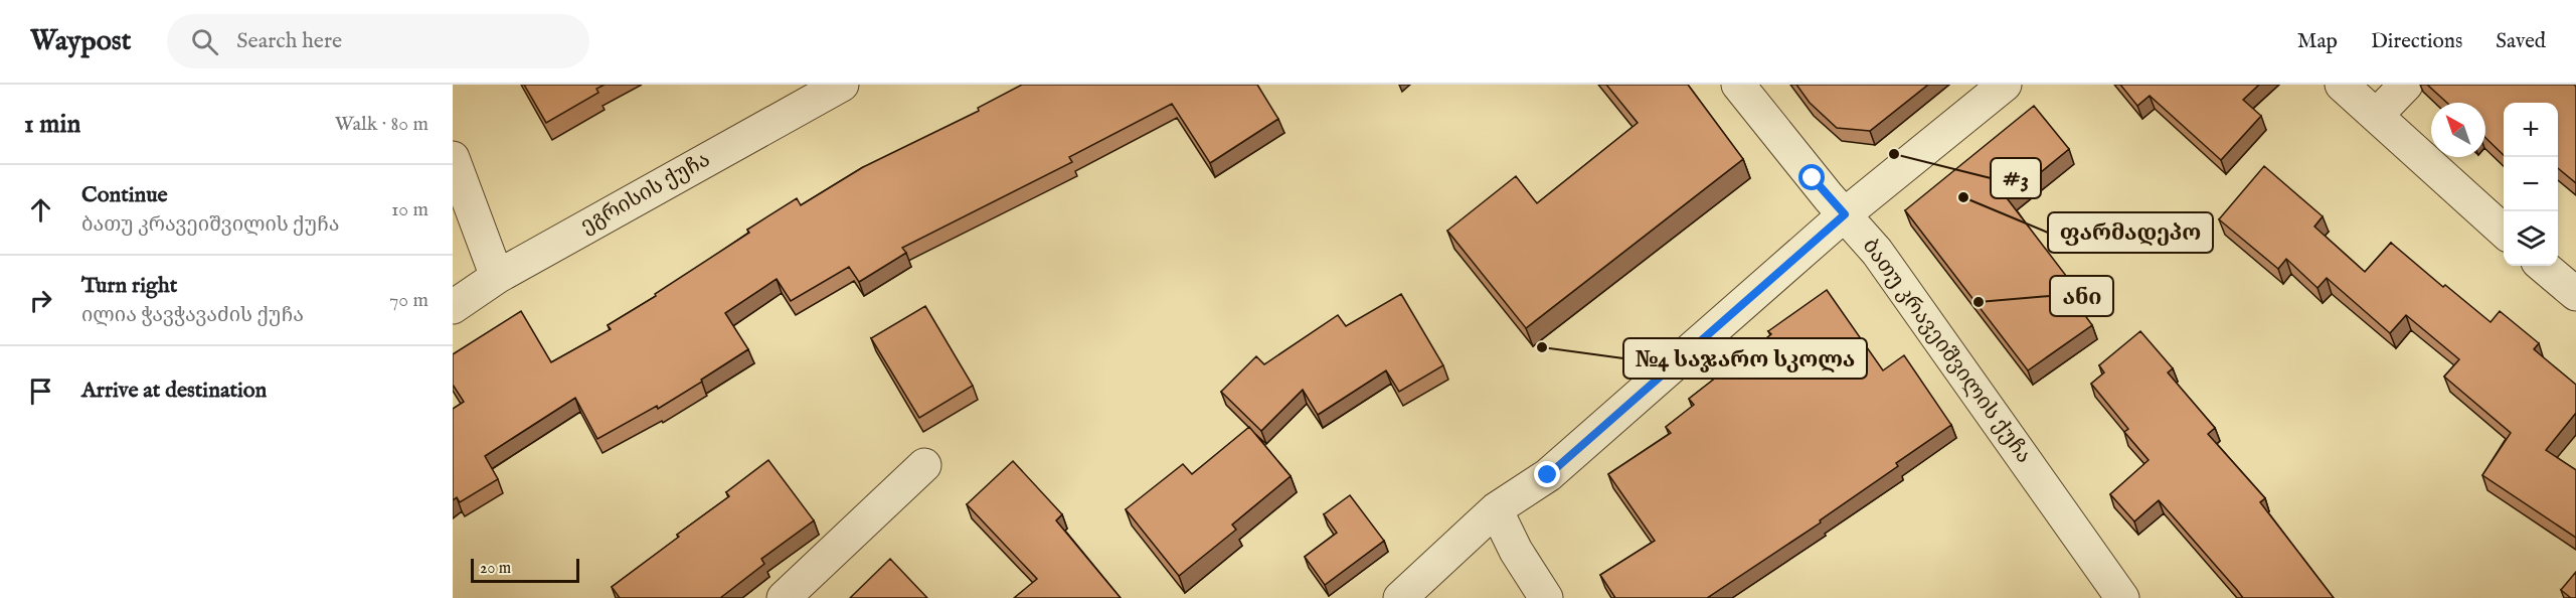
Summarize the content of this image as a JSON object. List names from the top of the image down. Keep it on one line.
{"streets":{"street":["ეგრისის ქუჩა","ბათუ კრავეიშვილის ქუჩა"]},"places":["#3","ფარმადეპო","ანი","№4 საჯარო სკოლა"],"scale_bar":"20 m","north":"top left","page":{"header":"Waypost","search":"Search here","nav":["Map","Directions","Saved"],"heading":["1 min","Walk · 80 m"],"map_buttons":["+","−"],"list":[["Continue","ბათუ კრავეიშვილის ქუჩა","10 m"],["Turn right","ილია ჭავჭავაძის ქუჩა","70 m"],"Arrive at destination"],"scale":"20 m"}}
